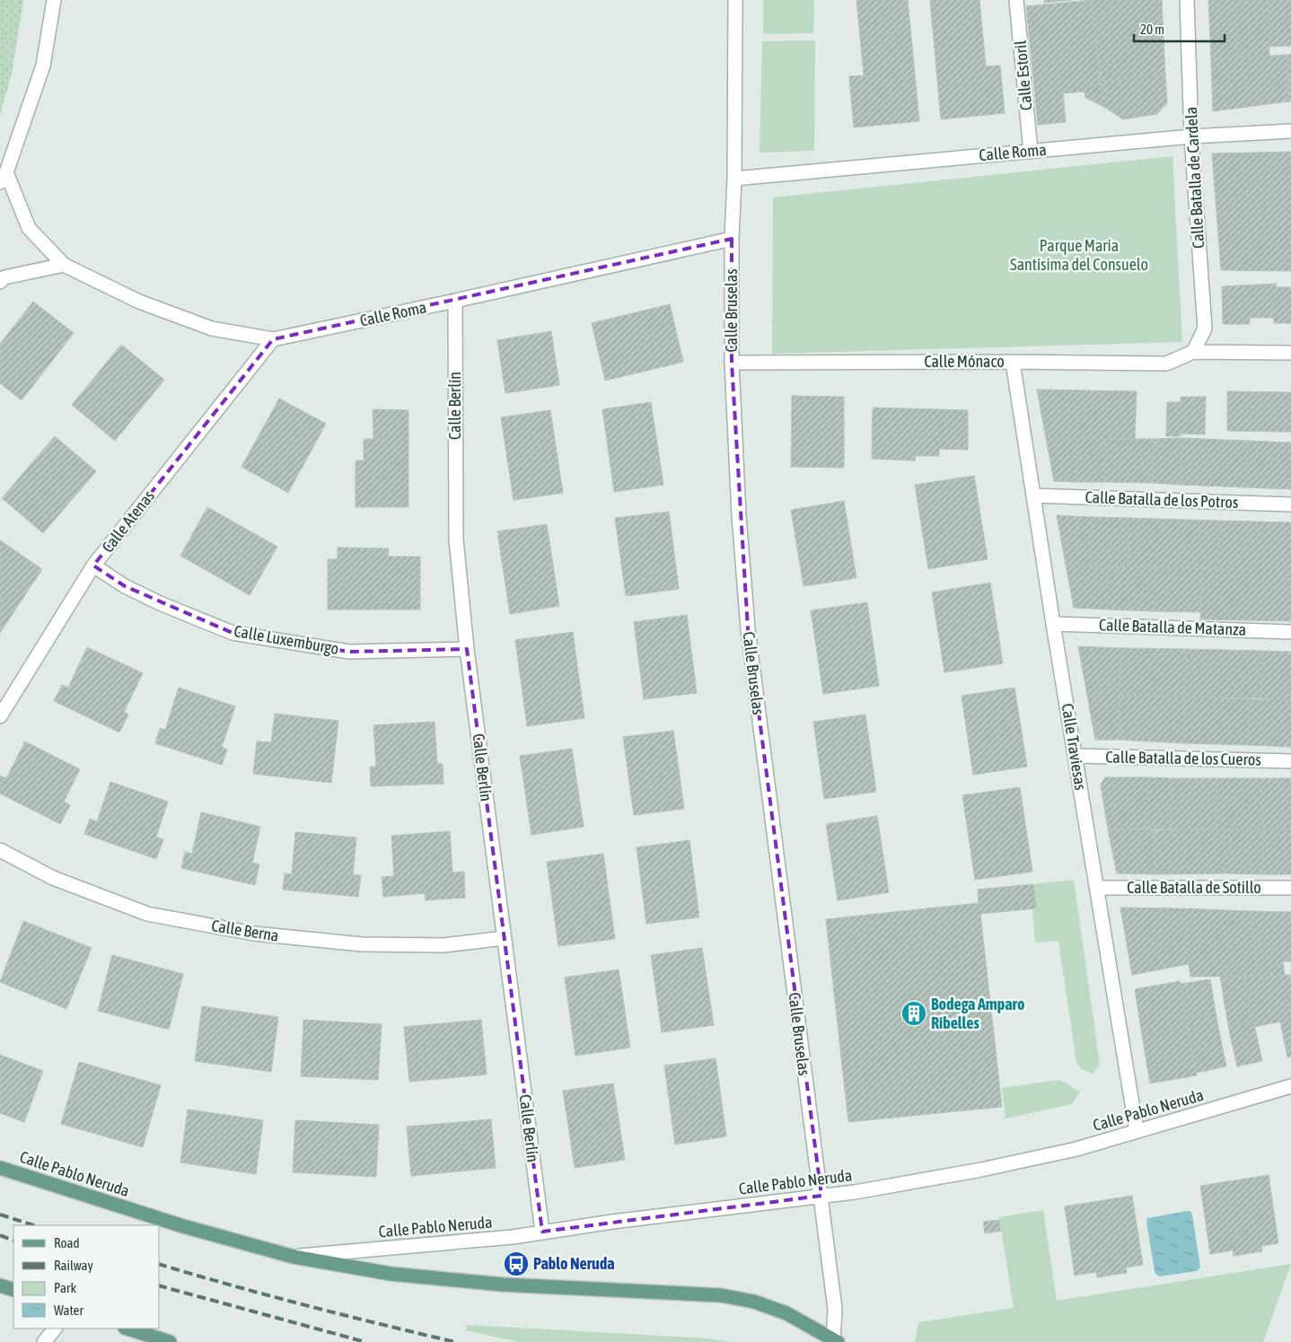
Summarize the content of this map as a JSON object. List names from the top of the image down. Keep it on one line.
{"streets":{"main road":["Calle Pablo Neruda"],"street":["Calle Estoril","Calle Roma","Calle Batalla de Cardela","Calle Bruselas","Calle Mónaco","Calle Berlín","Calle Batalla de los Potros","Calle Atenas","Calle Batalla de Matanza","Calle Luxemburgo","Calle Traviesas","Calle Batalla de los Cueros","Calle Batalla de Sotillo","Calle Berna"]},"crossings":[["Calle Estoril","Calle Roma"],["Calle Roma","Calle Batalla de Cardela"],["Calle Roma","Calle Bruselas"],["Calle Roma","Calle Berlín"],["Calle Roma","Calle Atenas"],["Calle Batalla de Cardela","Calle Mónaco"],["Calle Bruselas","Calle Mónaco"],["Calle Bruselas","Calle Pablo Neruda"],["Calle Mónaco","Calle Traviesas"],["Calle Berlín","Calle Luxemburgo"],["Calle Berlín","Calle Berna"],["Calle Berlín","Calle Pablo Neruda"],["Calle Batalla de los Potros","Calle Traviesas"],["Calle Atenas","Calle Luxemburgo"],["Calle Batalla de Matanza","Calle Traviesas"],["Calle Traviesas","Calle Batalla de los Cueros"],["Calle Traviesas","Calle Batalla de Sotillo"],["Calle Traviesas","Calle Pablo Neruda"]],"parks":["Parque María Santísima del Consuelo"],"places":{"building":["Bodega Amparo Ribelles"],"bus stop":["Pablo Neruda"]},"legend":["Road","Railway","Park","Water"],"scale_bar":"20 m"}
